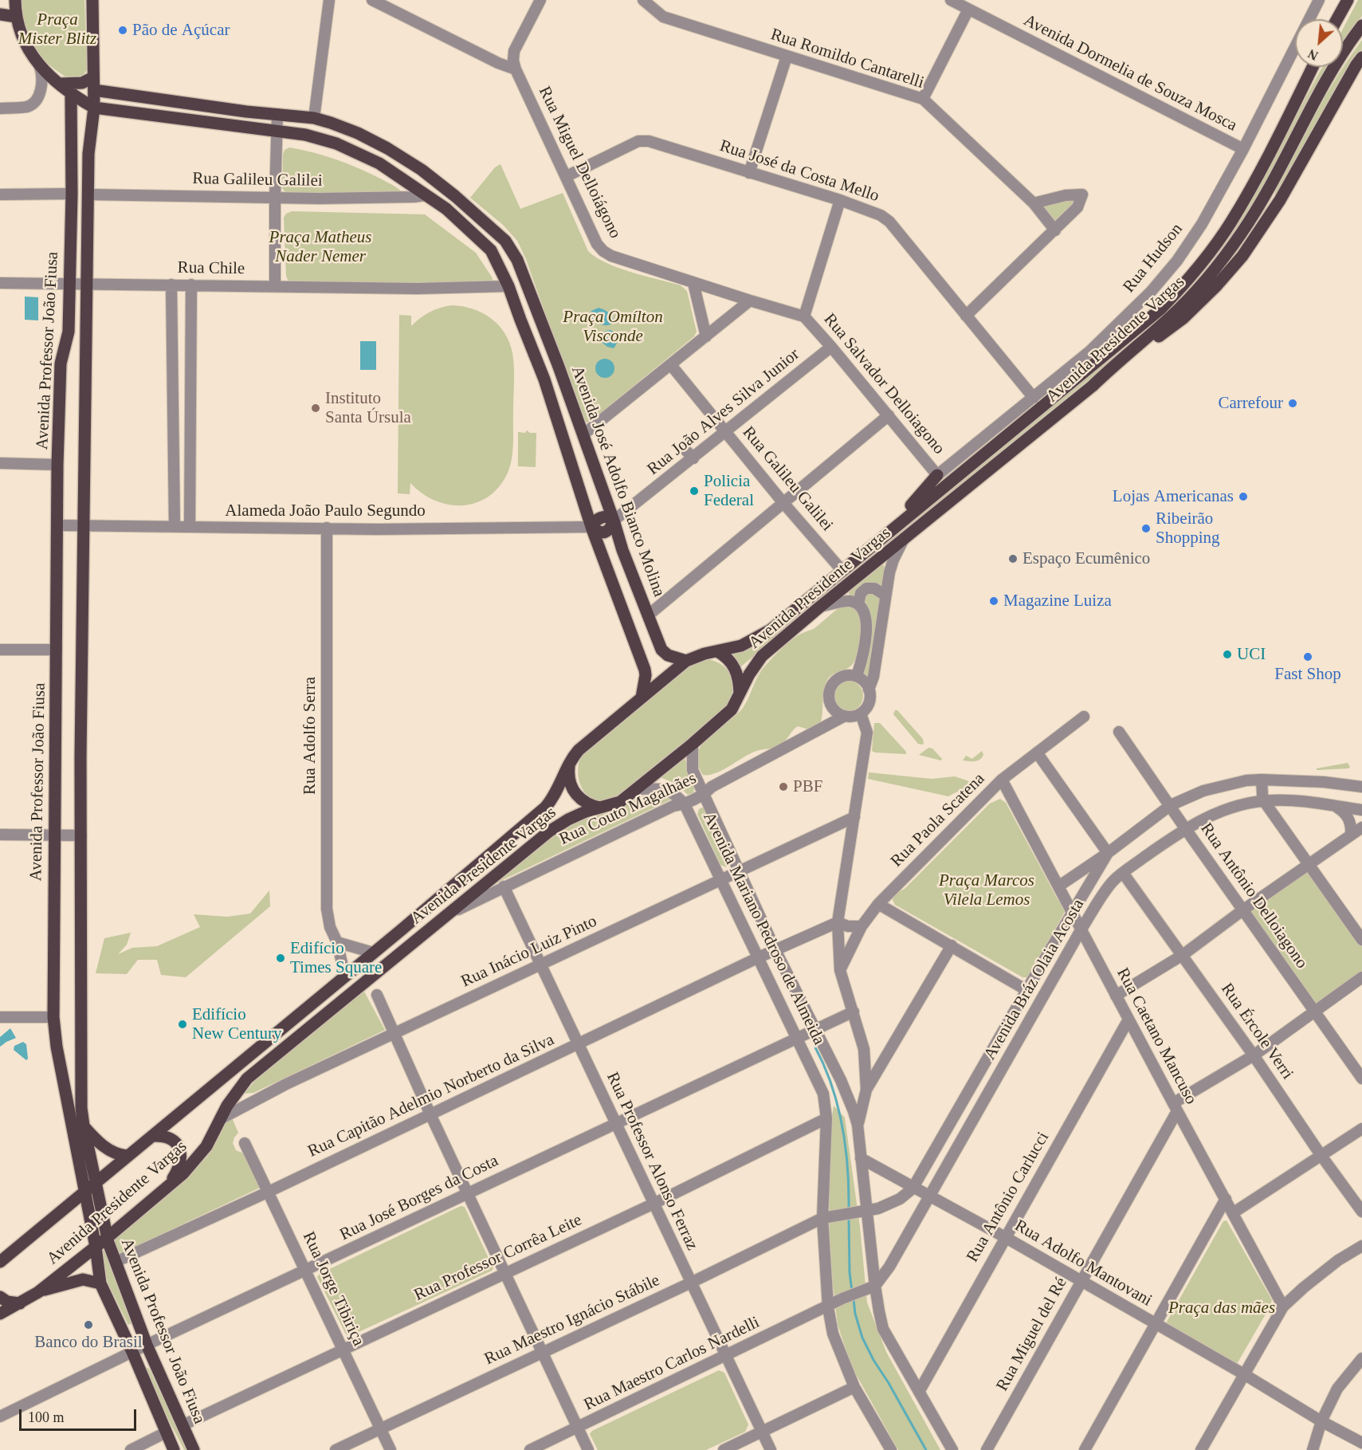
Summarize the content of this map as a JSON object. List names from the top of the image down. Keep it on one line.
{"streets":{"main road":["Avenida Presidente Vargas","Avenida Professor João Fiusa","Avenida José Adolfo Bianco Molina"],"street":["Rua Romildo Cantarelli","Avenida Dormelia de Souza Mosca","Rua Miguel Delloiágono","Rua José da Costa Mello","Rua Galileu Galilei","Rua Hudson","Rua Chile","Rua Salvador Delloiagono","Rua João Alves Silva Junior","Alameda João Paulo Segundo","Rua Adolfo Serra","Rua Couto Magalhães","Rua Paola Scatena","Rua Antônio Delloiagono","Avenida Mariano Pedroso de Almeida","Rua Inácio Luiz Pinto","Avenida Bráz Olaia Acosta","Rua Ércole Verri","Rua Caetano Mancuso","Rua Capitão Adelmio Norberto da Silva","Rua Professor Alonso Ferraz","Rua Antônio Carlucci","Rua José Borges da Costa","Rua Professor Corrêa Leite","Rua Adolfo Mantovani","Rua Jorge Tibiriça","Rua Maestro Ignácio Stábile","Rua Miguel del Ré","Rua Maestro Carlos Nardelli"]},"crossings":[["Avenida Dormelia de Souza Mosca","Rua Hudson"],["Rua Miguel Delloiágono","Rua José da Costa Mello"],["Rua Miguel Delloiágono","Rua Salvador Delloiagono"],["Rua José da Costa Mello","Rua Hudson"],["Rua Galileu Galilei","Avenida Presidente Vargas"],["Rua Galileu Galilei","Avenida Professor João Fiusa"],["Rua Galileu Galilei","Rua João Alves Silva Junior"],["Rua Galileu Galilei","Avenida José Adolfo Bianco Molina"],["Rua Hudson","Rua Salvador Delloiagono"],["Rua Chile","Avenida Professor João Fiusa"],["Rua Chile","Avenida José Adolfo Bianco Molina"],["Avenida Presidente Vargas","Avenida Professor João Fiusa"],["Avenida Presidente Vargas","Avenida José Adolfo Bianco Molina"],["Avenida Presidente Vargas","Rua Adolfo Serra"],["Avenida Presidente Vargas","Rua Couto Magalhães"],["Avenida Presidente Vargas","Avenida Mariano Pedroso de Almeida"],["Avenida Presidente Vargas","Rua Inácio Luiz Pinto"],["Avenida Professor João Fiusa","Avenida José Adolfo Bianco Molina"],["Avenida Professor João Fiusa","Alameda João Paulo Segundo"],["Avenida Professor João Fiusa","Rua Capitão Adelmio Norberto da Silva"],["Avenida Professor João Fiusa","Rua José Borges da Costa"],["Avenida Professor João Fiusa","Rua Professor Corrêa Leite"],["Rua Salvador Delloiagono","Rua João Alves Silva Junior"],["Rua João Alves Silva Junior","Avenida José Adolfo Bianco Molina"],["Avenida José Adolfo Bianco Molina","Alameda João Paulo Segundo"],["Alameda João Paulo Segundo","Rua Adolfo Serra"],["Rua Couto Magalhães","Avenida Mariano Pedroso de Almeida"],["Rua Couto Magalhães","Rua Professor Alonso Ferraz"],["Rua Paola Scatena","Rua Caetano Mancuso"],["Rua Antônio Delloiagono","Avenida Bráz Olaia Acosta"],["Rua Antônio Delloiagono","Rua Miguel del Ré"],["Avenida Mariano Pedroso de Almeida","Rua Inácio Luiz Pinto"],["Avenida Mariano Pedroso de Almeida","Avenida Bráz Olaia Acosta"],["Avenida Mariano Pedroso de Almeida","Rua Capitão Adelmio Norberto da Silva"],["Avenida Mariano Pedroso de Almeida","Rua José Borges da Costa"],["Avenida Mariano Pedroso de Almeida","Rua Professor Corrêa Leite"],["Avenida Mariano Pedroso de Almeida","Rua Maestro Ignácio Stábile"],["Avenida Mariano Pedroso de Almeida","Rua Maestro Carlos Nardelli"],["Rua Inácio Luiz Pinto","Rua Professor Alonso Ferraz"],["Avenida Bráz Olaia Acosta","Rua Ércole Verri"],["Avenida Bráz Olaia Acosta","Rua Caetano Mancuso"],["Avenida Bráz Olaia Acosta","Rua Adolfo Mantovani"],["Avenida Bráz Olaia Acosta","Rua Maestro Ignácio Stábile"],["Avenida Bráz Olaia Acosta","Rua Maestro Carlos Nardelli"],["Rua Ércole Verri","Rua Miguel del Ré"],["Rua Caetano Mancuso","Rua Antônio Carlucci"],["Rua Caetano Mancuso","Rua Miguel del Ré"],["Rua Capitão Adelmio Norberto da Silva","Rua Professor Alonso Ferraz"],["Rua Capitão Adelmio Norberto da Silva","Rua Jorge Tibiriça"],["Rua Professor Alonso Ferraz","Rua José Borges da Costa"],["Rua Professor Alonso Ferraz","Rua Professor Corrêa Leite"],["Rua Professor Alonso Ferraz","Rua Maestro Ignácio Stábile"],["Rua Professor Alonso Ferraz","Rua Maestro Carlos Nardelli"],["Rua Antônio Carlucci","Rua Adolfo Mantovani"],["Rua José Borges da Costa","Rua Jorge Tibiriça"],["Rua Professor Corrêa Leite","Rua Jorge Tibiriça"],["Rua Adolfo Mantovani","Rua Miguel del Ré"],["Rua Jorge Tibiriça","Rua Maestro Ignácio Stábile"]],"parks":["Praça Mister Blitz","Praça Matheus Nader Nemer","Praça Omílton Visconde","Praça Marcos Vilela Lemos","Praça das mães"],"places":["Pão de Açúcar","Carrefour","Instituto Santa Úrsula","Policia Federal","Lojas Americanas","Ribeirão Shopping","Espaço Ecumênico","Magazine Luiza","UCI","Fast Shop","PBF","Edifício Times Square","Edifício New Century","Banco do Brasil"],"scale_bar":"100 m","north":"bottom left"}
